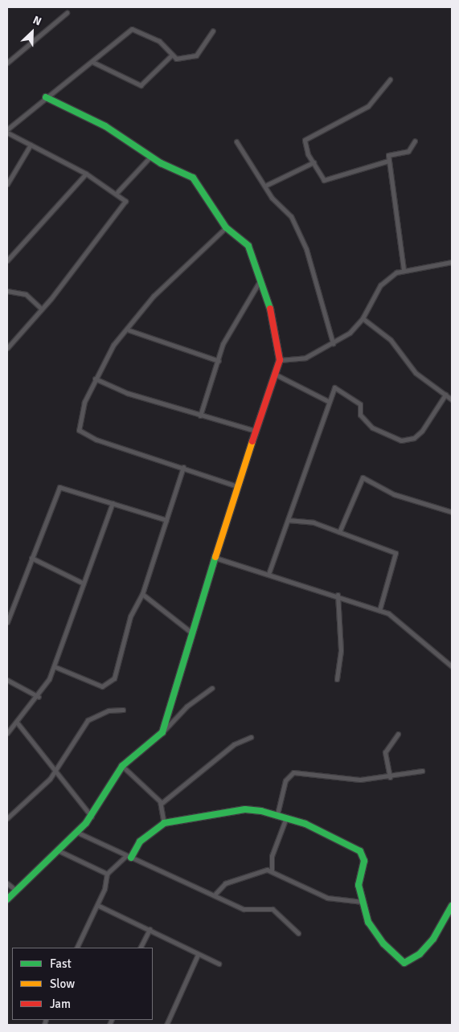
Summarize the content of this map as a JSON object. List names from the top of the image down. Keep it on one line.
{"legend":["Fast","Slow","Jam"],"north":"top right"}
